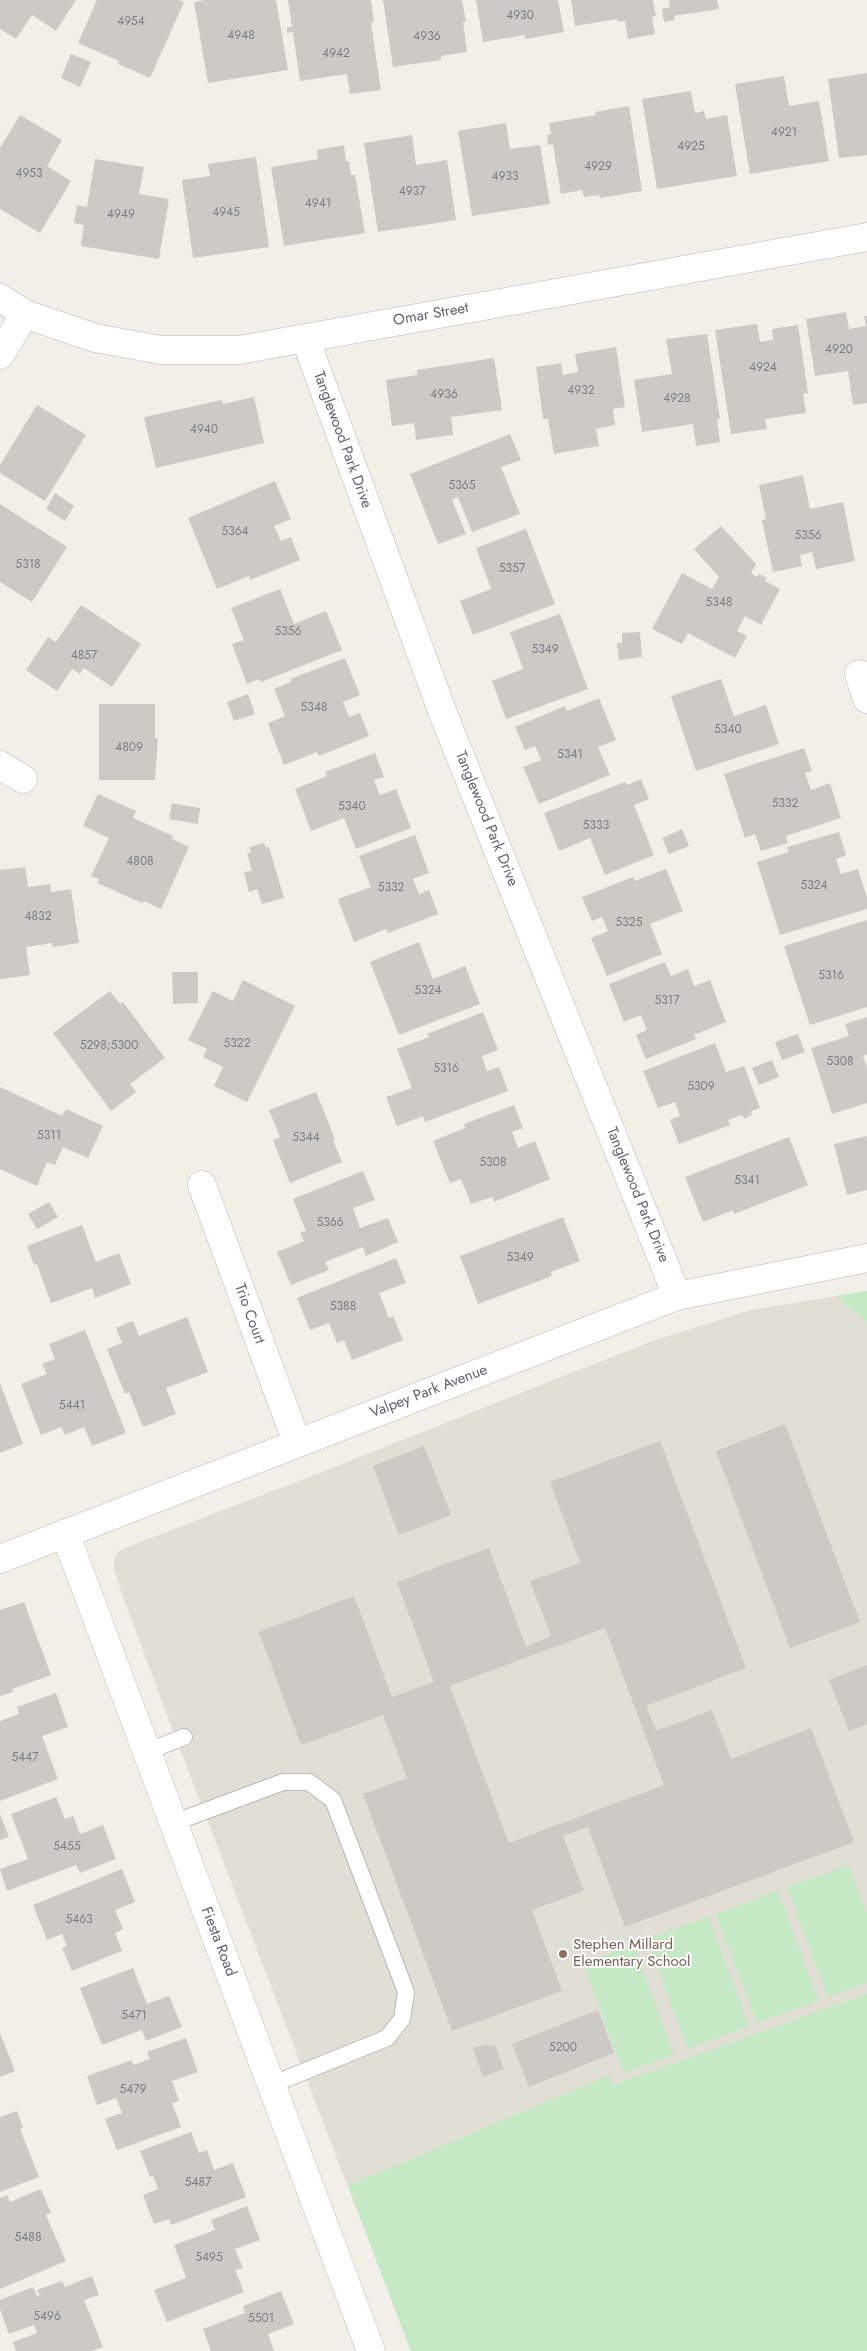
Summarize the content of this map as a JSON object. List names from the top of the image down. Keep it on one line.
{"streets":{"street":["Omar Street","Tanglewood Park Drive","Trio Court","Valpey Park Avenue","Fiesta Road"]},"crossings":[["Omar Street","Tanglewood Park Drive"],["Tanglewood Park Drive","Valpey Park Avenue"],["Trio Court","Valpey Park Avenue"],["Valpey Park Avenue","Fiesta Road"]],"places":["Stephen Millard Elementary School"],"house_numbers":["4930","4954","4948","4936","4942","4921","4925","4929","4953","4933","4937","4941","4945","4949","4920","4924","4932","4936","4928","4940","5365","5364","5356","5318","5357","5348","5356","5349","4857","5348","5340","4809","5341","5332","5340","5333","4808","5324","5332","4832","5325","5316","5324","5317","5322","5298;5300","5308","5316","5309","5311","5344","5308","5341","5366","5349","5388","5441","5447","5455","5463","5471","5200","5479","5487","5488","5495","5496","5501"]}
